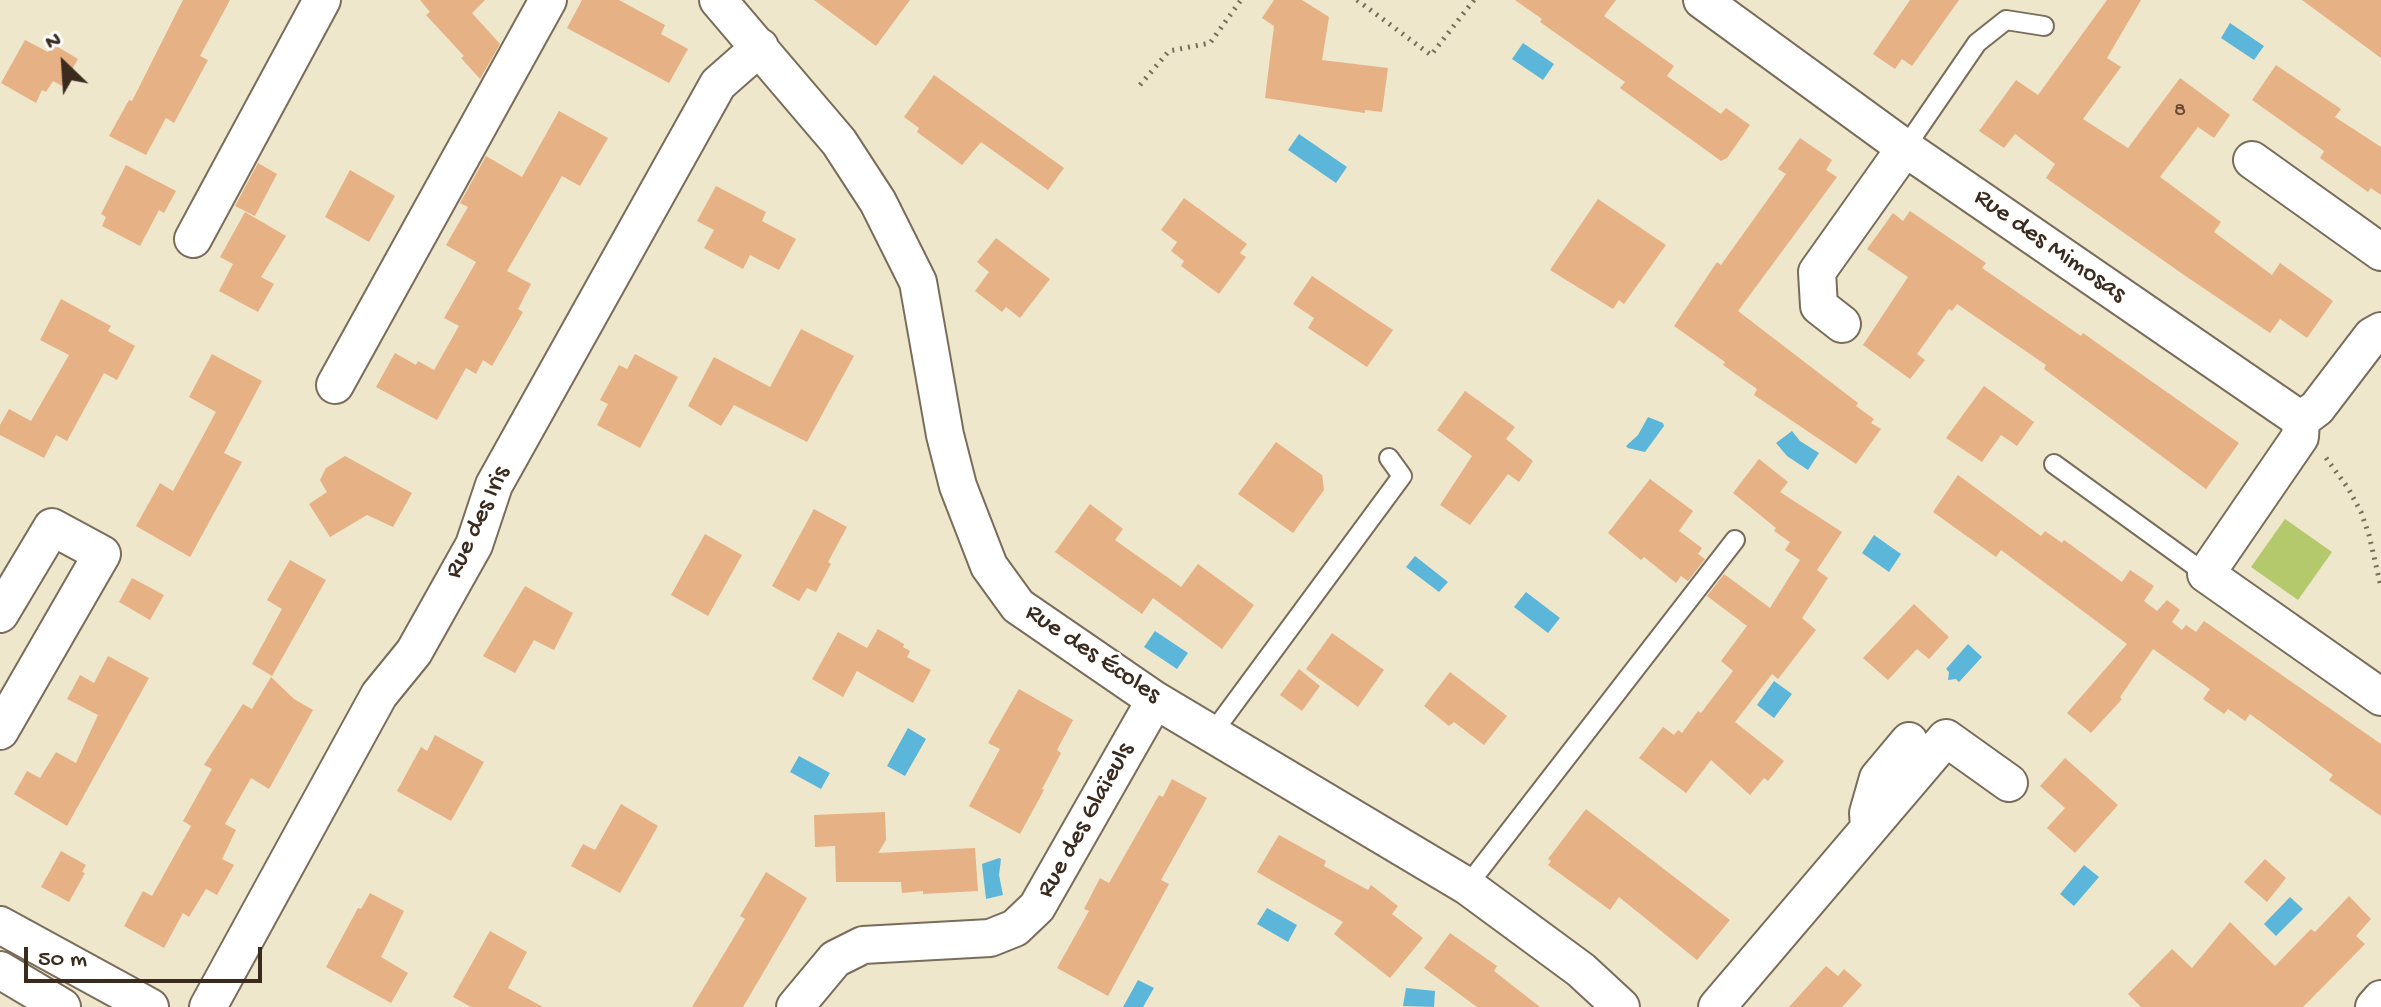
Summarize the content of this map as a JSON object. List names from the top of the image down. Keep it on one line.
{"streets":{"street":["Rue des Mimosas","Rue des Iris","Rue des Écoles","Rue des Glaïeuls"]},"crossings":[["Rue des Iris","Rue des Écoles"],["Rue des Écoles","Rue des Glaïeuls"]],"house_numbers":["8"],"scale_bar":"50 m","north":"top left"}
